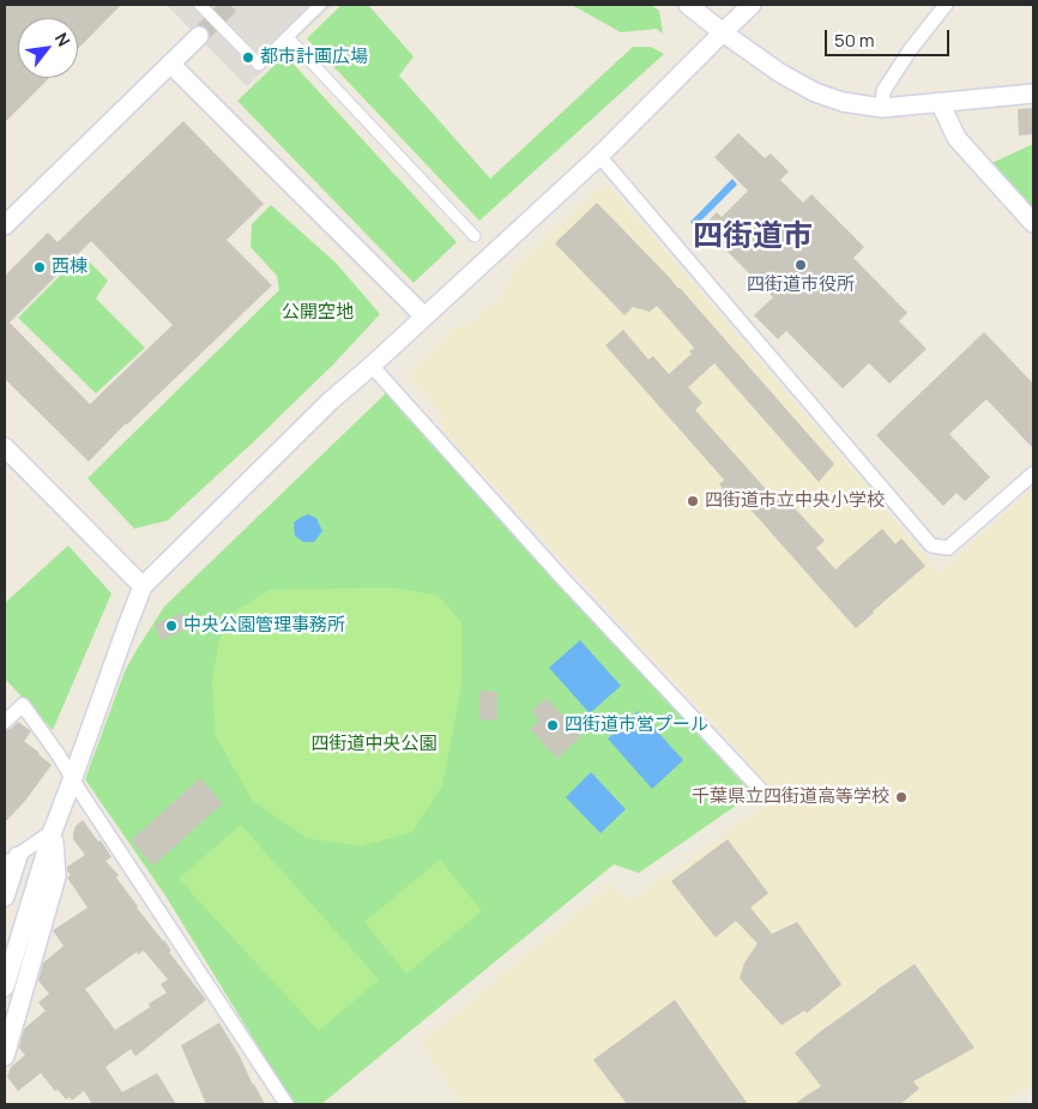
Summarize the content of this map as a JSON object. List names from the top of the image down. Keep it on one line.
{"districts":["四街道市"],"parks":["公開空地","四街道中央公園"],"places":["都市計画広場","四街道市役所","西棟","四街道市立中央小学校","中央公園管理事務所","四街道市営プール","千葉県立四街道高等学校"],"scale_bar":"50 m","north":"top right"}
